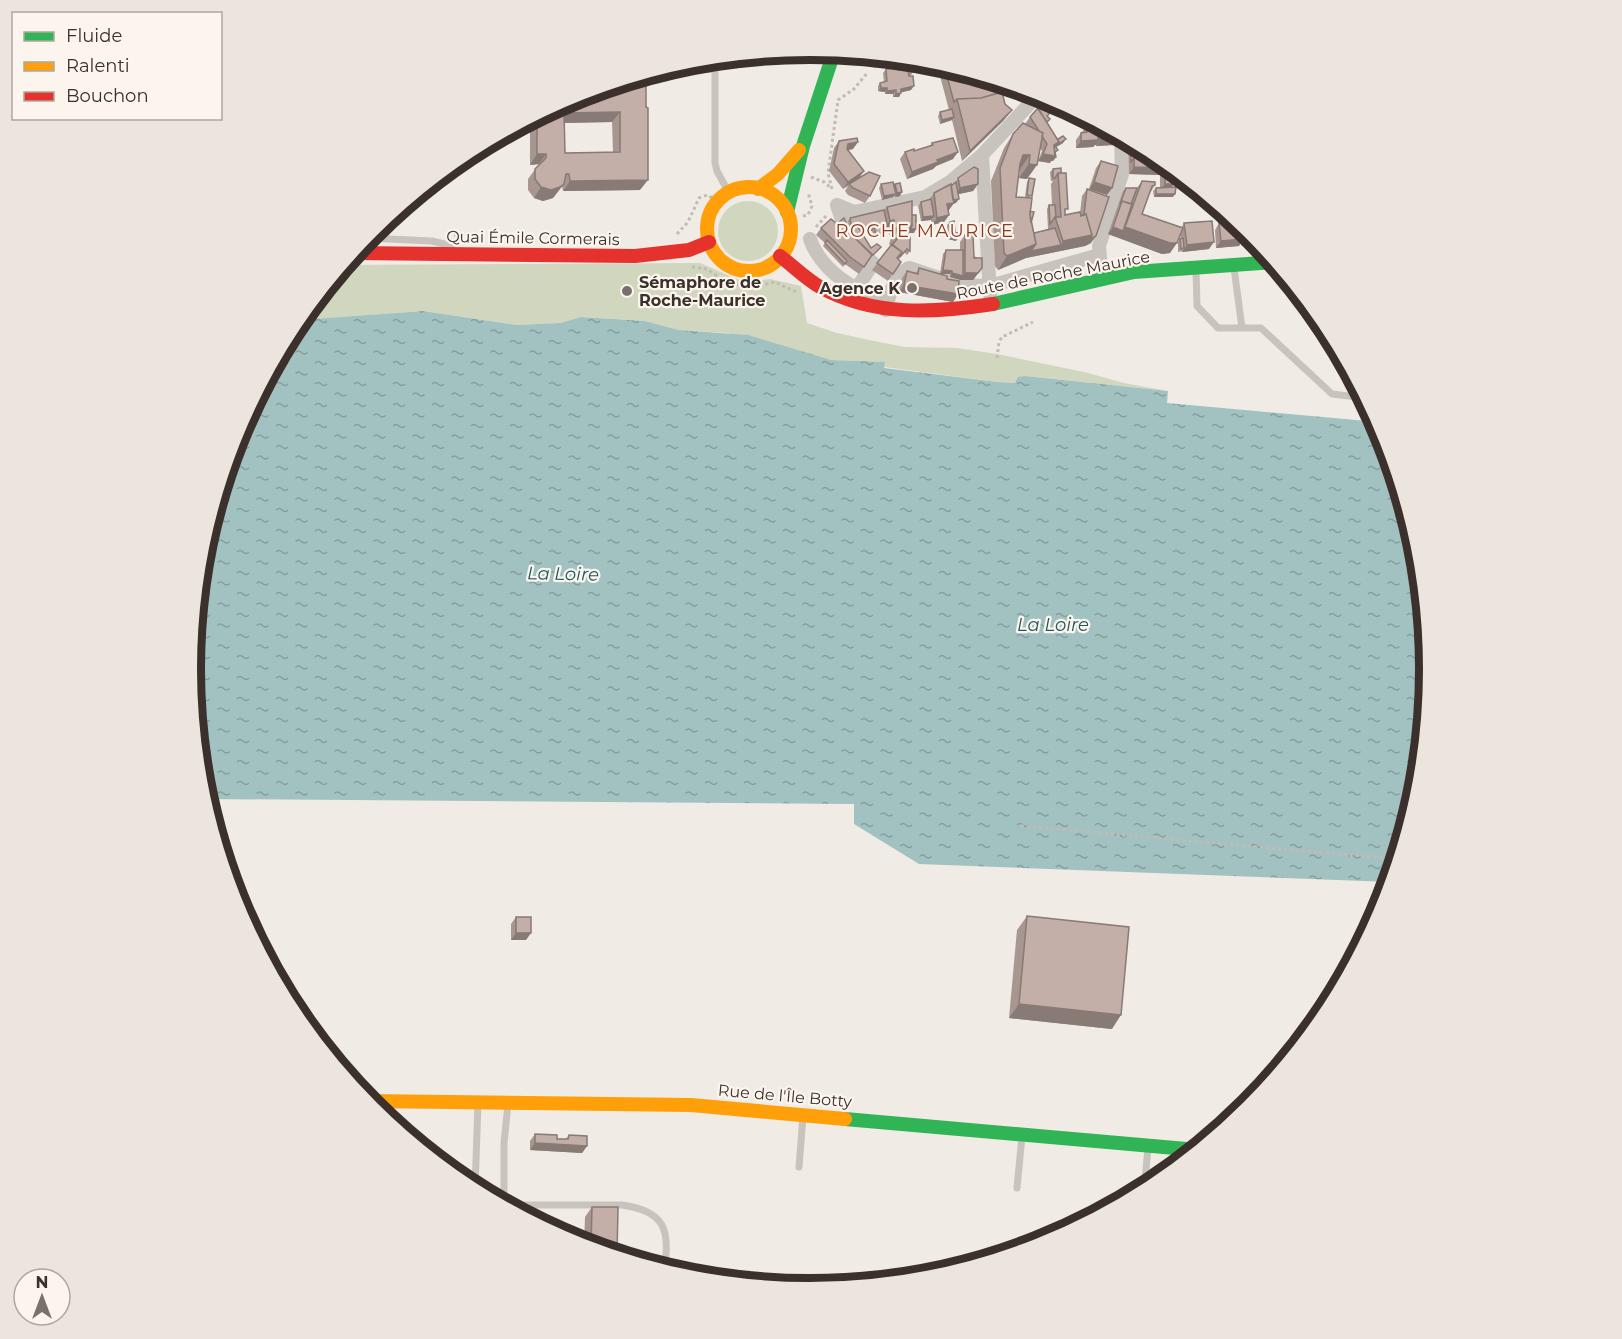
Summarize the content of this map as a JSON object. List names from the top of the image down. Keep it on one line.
{"streets":{"street":["Quai Émile Cormerais","Route de Roche Maurice","Rue de l'Île Botty"]},"crossings":[["Quai Émile Cormerais","Route de Roche Maurice"]],"districts":["ROCHE MAURICE"],"water":["La Loire"],"places":["Agence K","Sémaphore de Roche-Maurice"],"legend":["Fluide","Ralenti","Bouchon"],"north":"top"}
